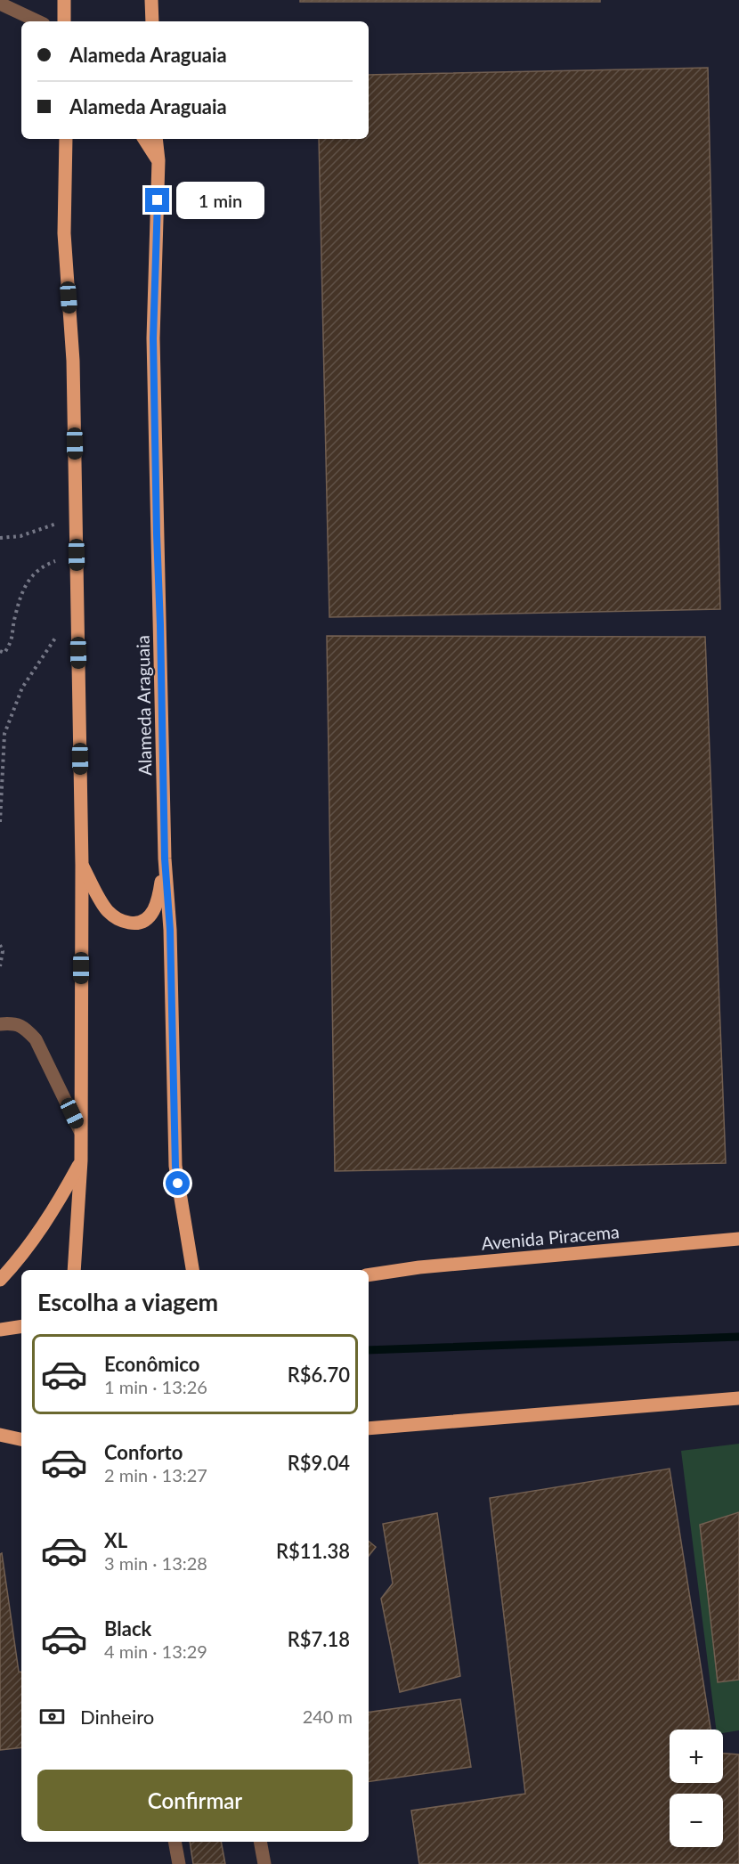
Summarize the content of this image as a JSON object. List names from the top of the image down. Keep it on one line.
{"streets":{"main road":["Alameda Araguaia","Avenida Piracema"]},"page":{"banner":["Alameda Araguaia","Alameda Araguaia"],"bubble":"1 min","heading":"Escolha a viagem","list":[{"name":"Econômico","note":"1 min · 13:26","value":"R$6.70"},{"name":"Conforto","note":"2 min · 13:27","value":"R$9.04"},{"name":"XL","note":"3 min · 13:28","value":"R$11.38"},{"name":"Black","note":"4 min · 13:29","value":"R$7.18"}],"pay":["Dinheiro","240 m"],"map_buttons":["+","−"],"buttons":"Confirmar"}}
